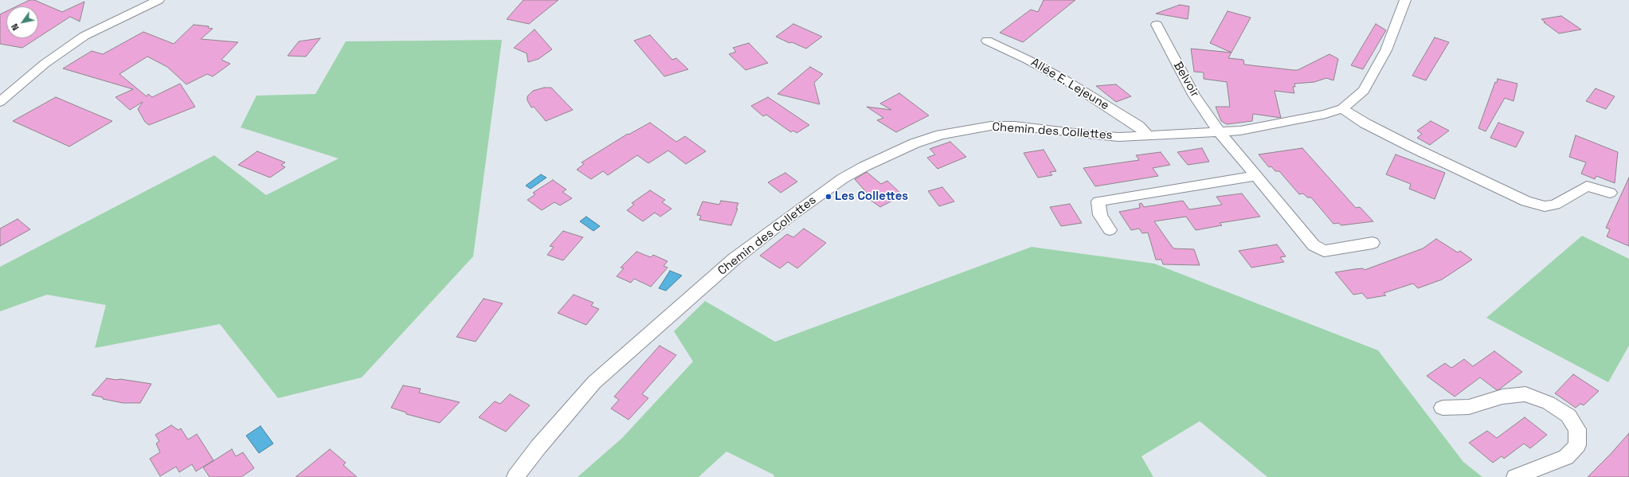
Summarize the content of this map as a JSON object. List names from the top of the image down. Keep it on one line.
{"streets":{"street":["Belvoir","Allée E. Lejeune","Chemin des Collettes"]},"crossings":[["Belvoir","Chemin des Collettes"],["Allée E. Lejeune","Chemin des Collettes"]],"places":["Les Collettes"],"north":"bottom left"}
